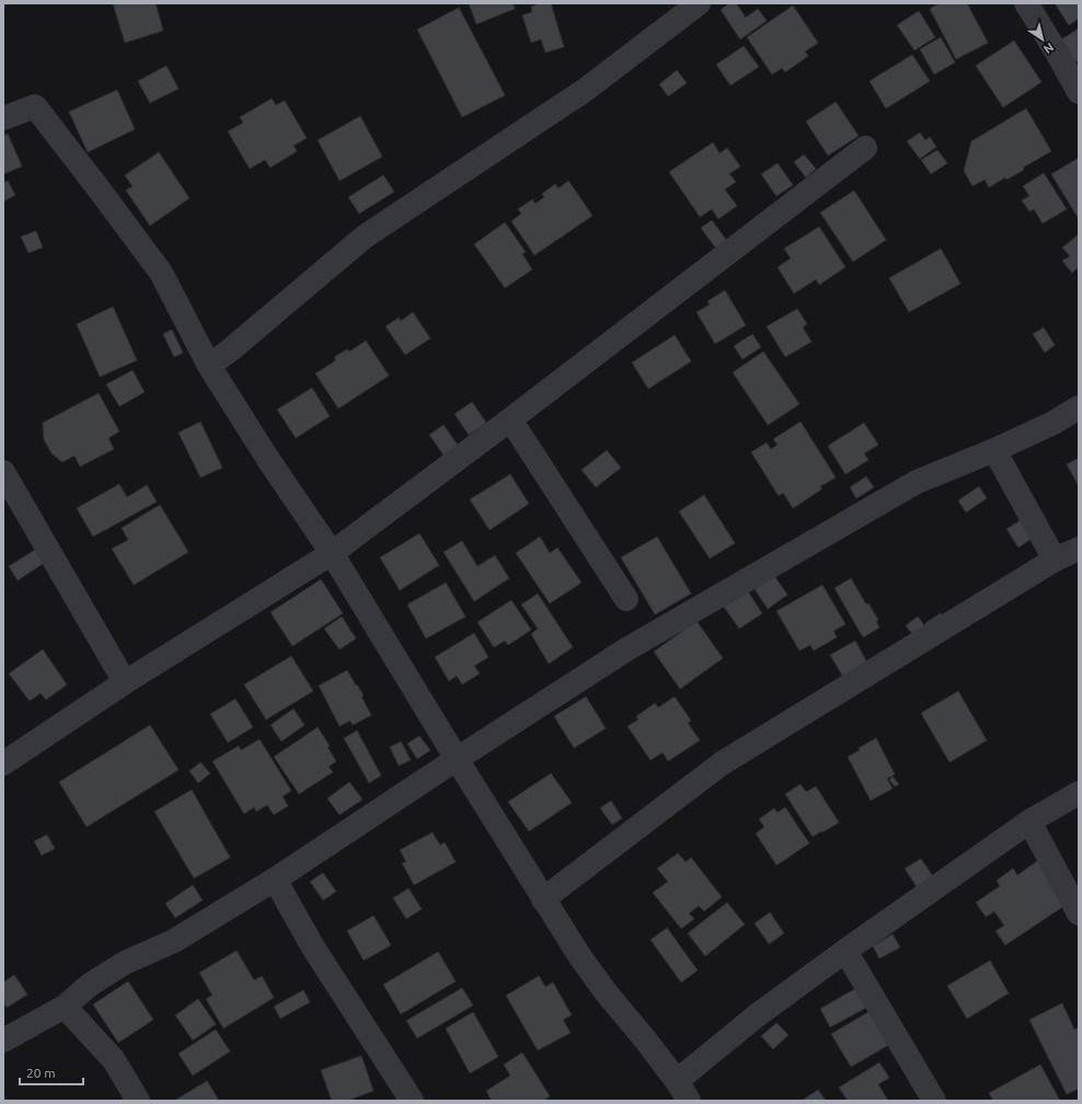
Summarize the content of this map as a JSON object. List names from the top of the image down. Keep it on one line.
{"scale_bar":"20 m","north":"bottom right"}
